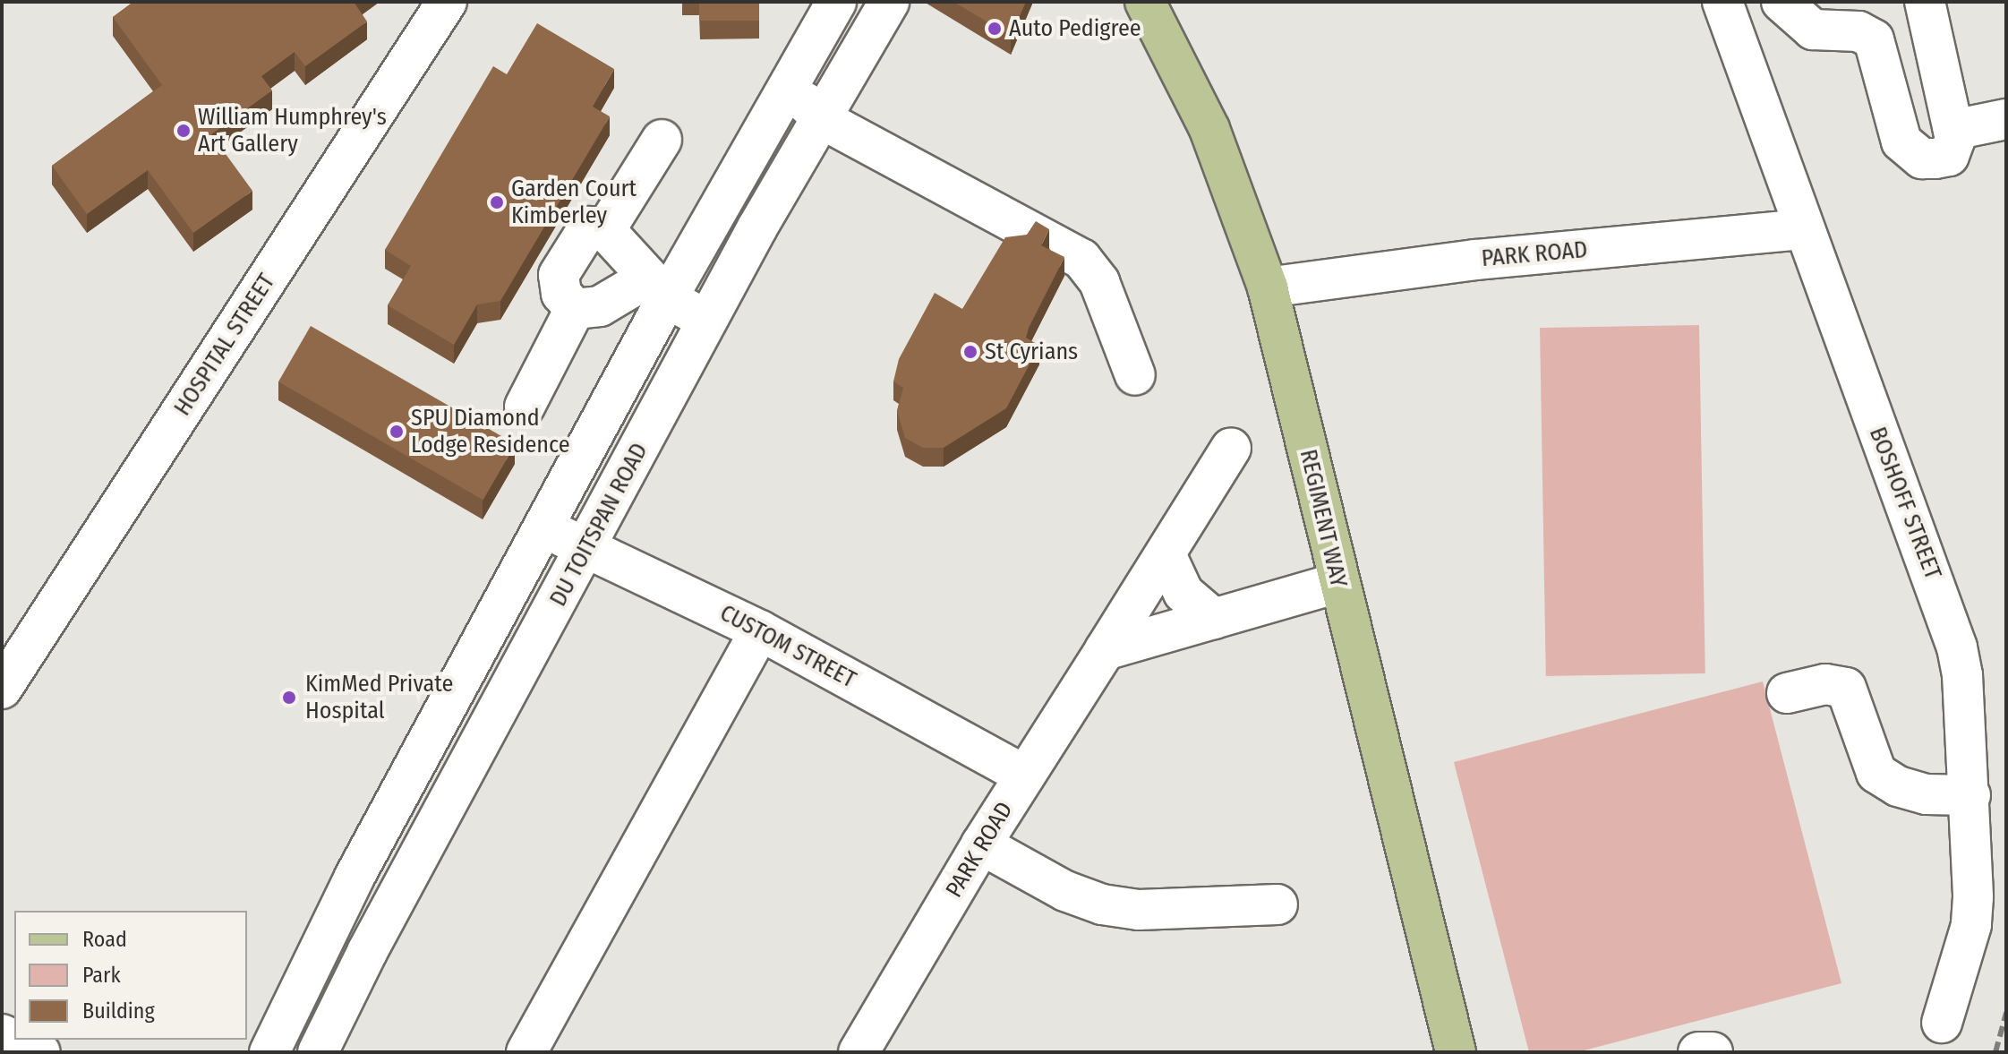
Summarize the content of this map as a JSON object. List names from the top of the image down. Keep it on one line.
{"streets":{"main road":["REGIMENT WAY"],"street":["PARK ROAD","HOSPITAL STREET","BOSHOFF STREET","DU TOITSPAN ROAD","CUSTOM STREET"]},"crossings":[["PARK ROAD","BOSHOFF STREET"],["PARK ROAD","REGIMENT WAY"],["PARK ROAD","CUSTOM STREET"],["DU TOITSPAN ROAD","CUSTOM STREET"]],"places":["Auto Pedigree","William Humphrey's Art Gallery","Garden Court Kimberley","St Cyrians","SPU Diamond Lodge Residence","KimMed Private Hospital"],"legend":["Road","Park","Building"]}
